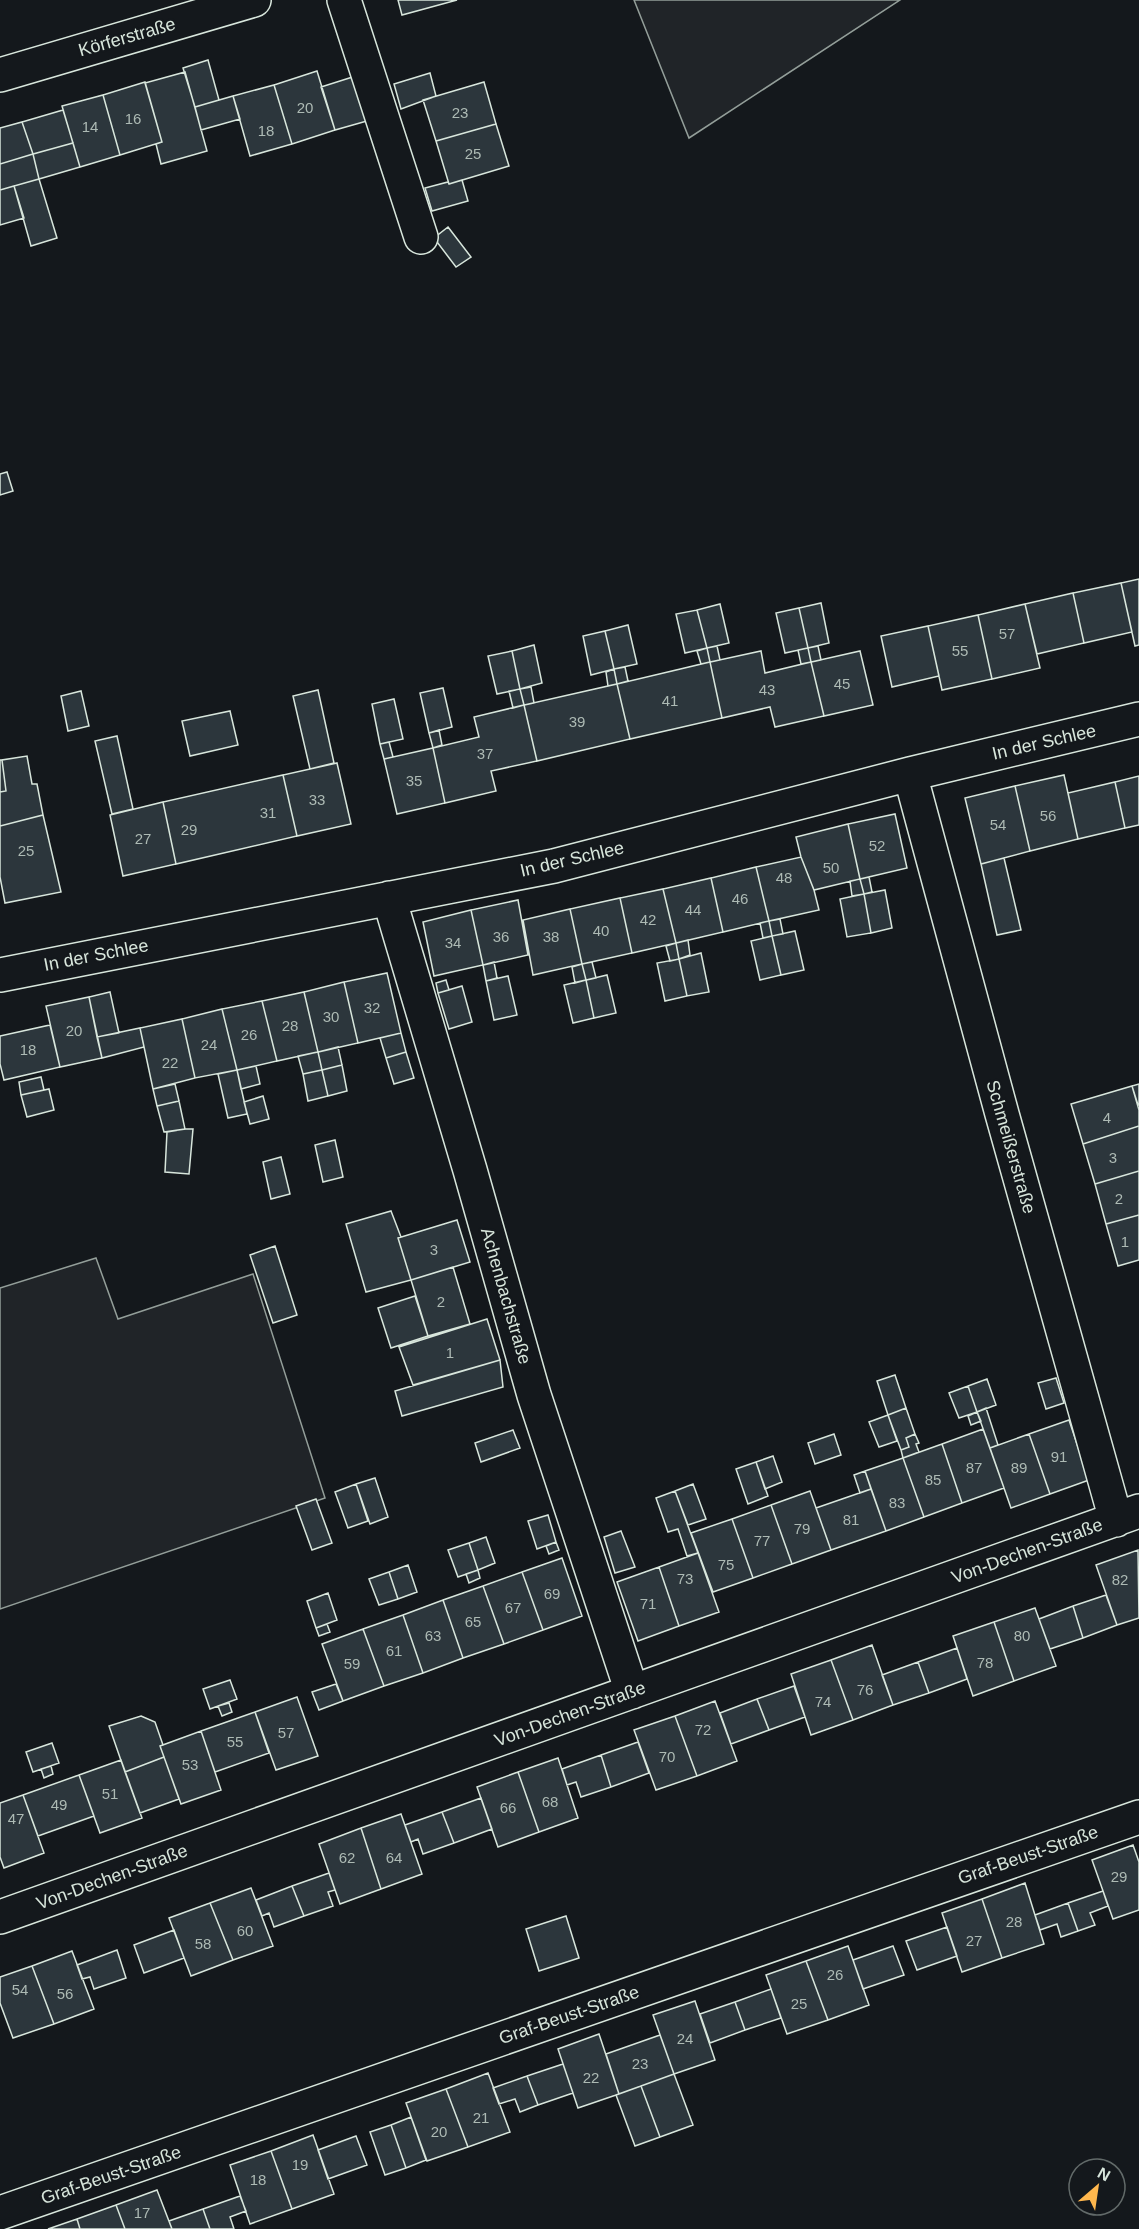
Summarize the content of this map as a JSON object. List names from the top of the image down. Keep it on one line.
{"streets":{"street":["Körferstraße","In der Schlee","Schmeißerstraße","Achenbachstraße","Von-Dechen-Straße","Graf-Beust-Straße"]},"crossings":[["In der Schlee","Schmeißerstraße"],["In der Schlee","Achenbachstraße"],["Schmeißerstraße","Von-Dechen-Straße"],["Achenbachstraße","Von-Dechen-Straße"]],"house_numbers":["20","23","16","14","18","25","57","55","45","43","41","39","37","35","33","31","56","54","29","27","52","25","50","48","46","44","42","40","36","38","34","32","30","28","20","26","24","18","22","4","3","2","1","3","2","1","91","87","89","85","83","81","79","77","75","73","82","69","71","67","65","63","80","61","78","59","76","74","72","57","55","70","53","51","68","49","66","47","62","64","29","28","60","27","58","26","54","56","25","24","23","22","21","20","19","18","17"],"north":"top right"}
